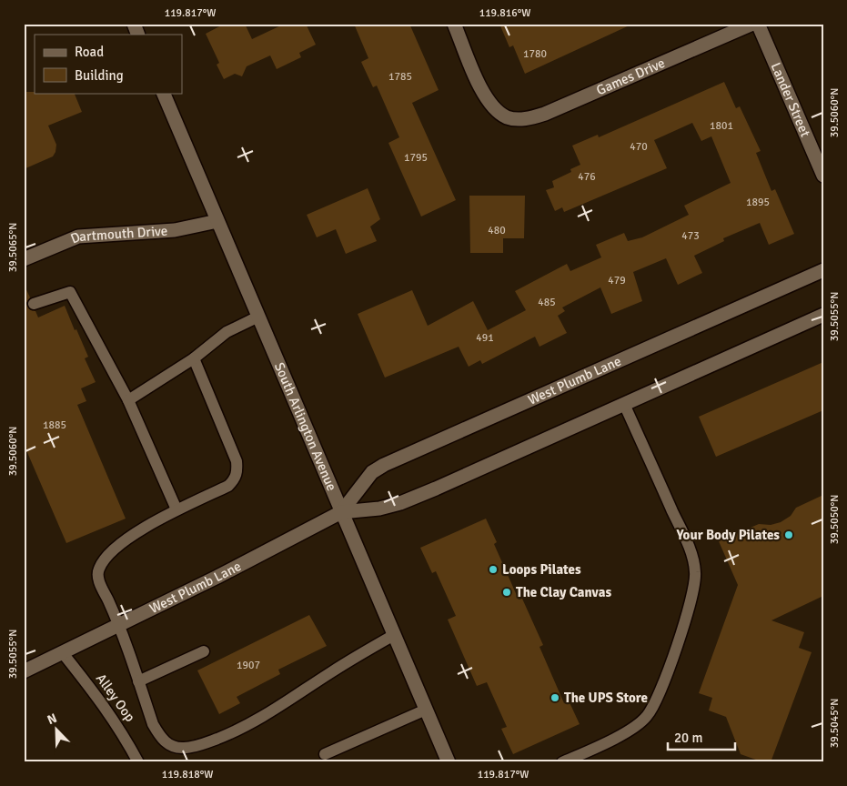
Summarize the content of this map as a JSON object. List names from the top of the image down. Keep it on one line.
{"streets":{"main road":["Games Drive","Lander Street","Dartmouth Drive","West Plumb Lane","South Arlington Avenue"],"lane":["Alley Oop"]},"crossings":[["Dartmouth Drive","South Arlington Avenue"],["West Plumb Lane","South Arlington Avenue"],["West Plumb Lane","Alley Oop"]],"places":["Your Body Pilates","Loops Pilates","The Clay Canvas","The UPS Store"],"house_numbers":["1780","1785","1801","470","1795","476","1895","480","473","479","485","491","1885","1907"],"legend":["Road","Building"],"scale_bar":"20 m","north":"top left","coordinates":["119.817°W","119.816°W","39.5060°N","39.5065°N","39.5055°N","39.5050°N","39.5045°N","119.818°W"]}
